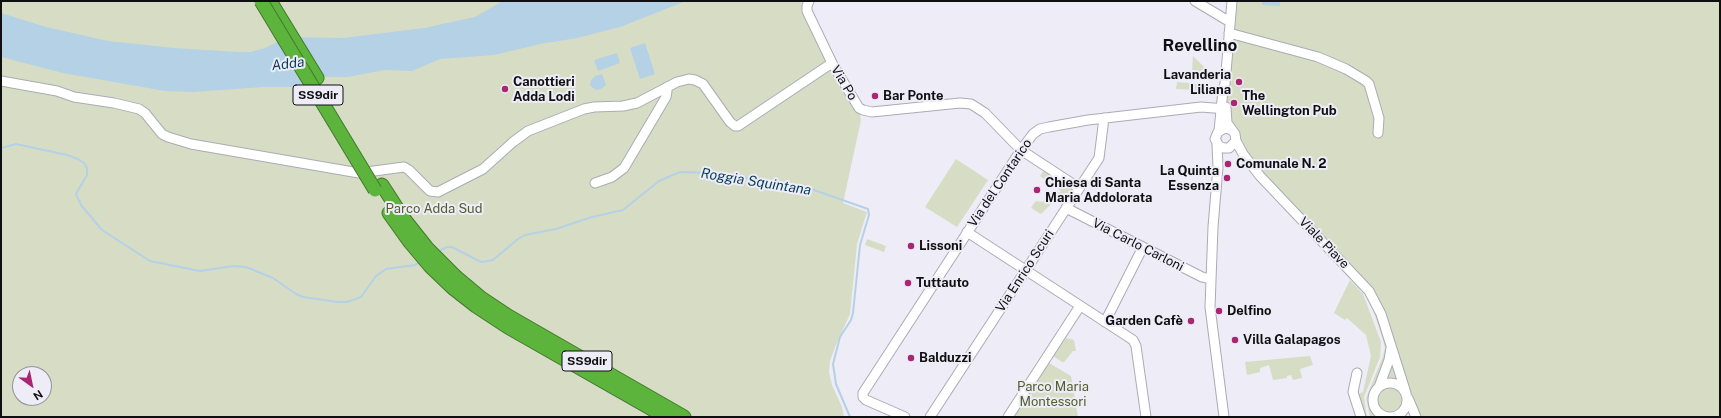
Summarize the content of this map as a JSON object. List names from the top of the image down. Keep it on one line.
{"streets":{"highway":["SS9dir"],"street":["Via Po","Via del Contarico","Viale Piave","Via Carlo Carloni","Via Enrico Scuri"]},"crossings":[["Via Po","Via del Contarico"],["Via del Contarico","Via Enrico Scuri"],["Via Carlo Carloni","Via Enrico Scuri"]],"districts":["Revellino"],"water":["Adda","Roggia Squintana"],"parks":["Parco Adda Sud","Parco Maria Montessori"],"places":["Lavanderia Liliana","Canottieri Adda Lodi","Bar Ponte","The Wellington Pub","Comunale N. 2","La Quinta Essenza","Chiesa di Santa Maria Addolorata","Lissoni","Tuttauto","Delfino","Garden Cafè","Villa Galapagos","Balduzzi"],"north":"bottom right"}
